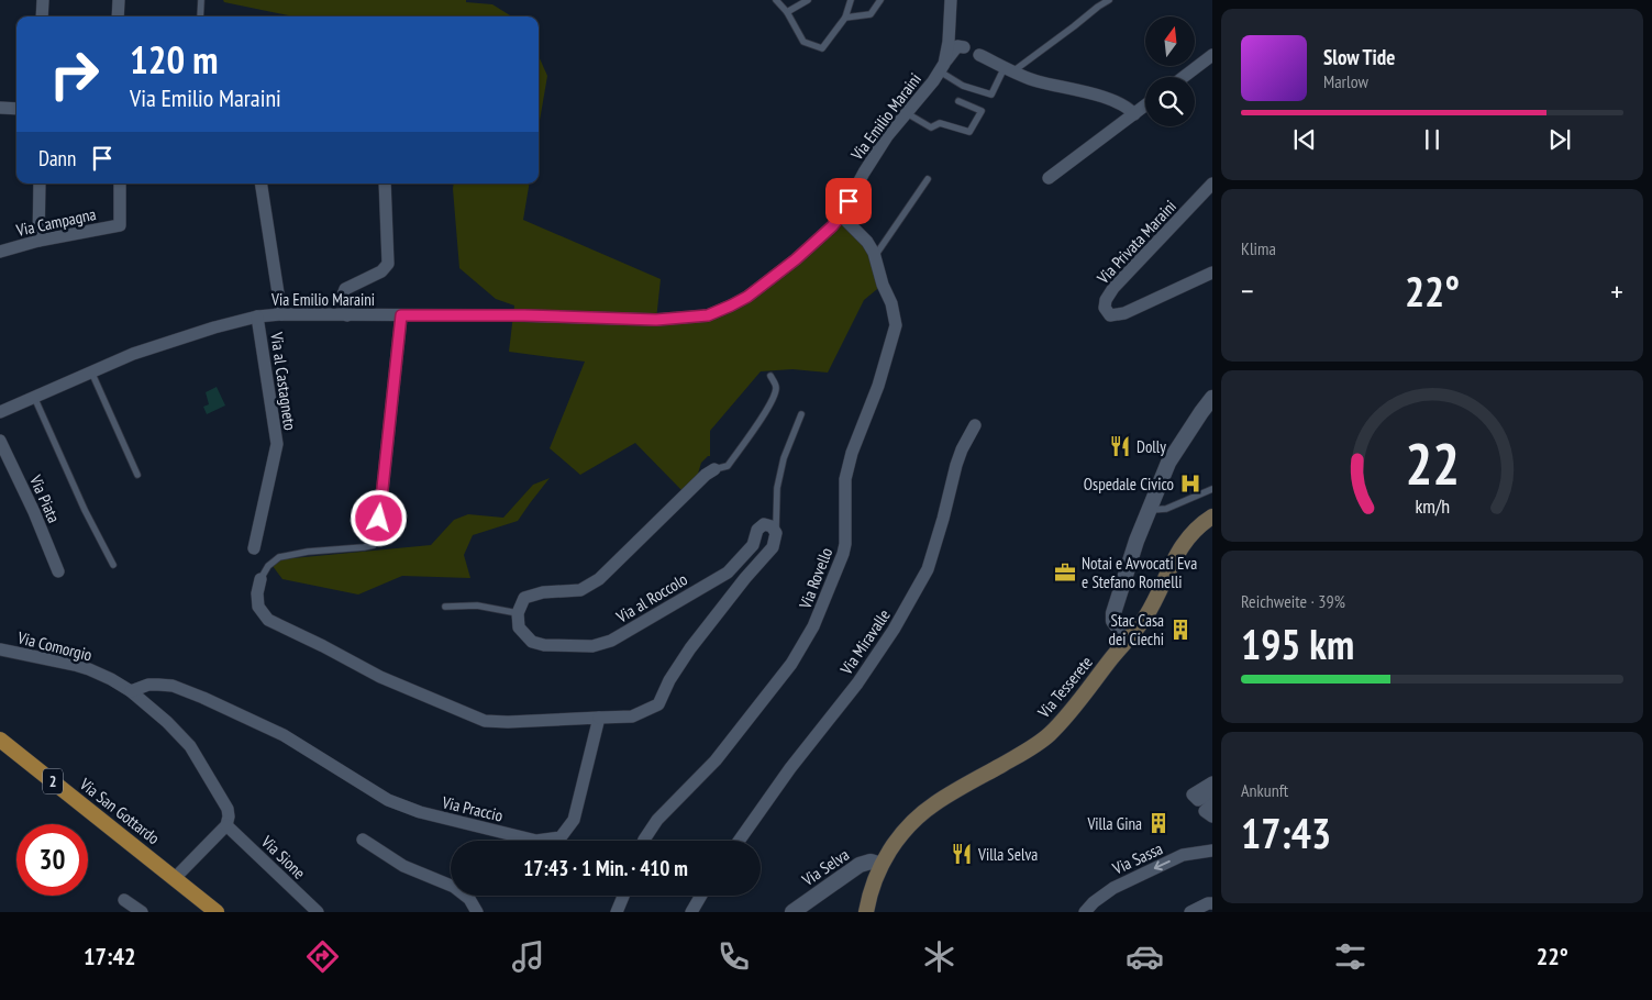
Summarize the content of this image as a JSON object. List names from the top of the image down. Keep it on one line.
{"streets":{"main road":["Via Tesserete","2","Via San Gottardo"],"street":["Via Emilio Maraini","Via Campagna","Via Privata Maraini","Via al Castagneto","Via Piata","Via Rovello","Via al Roccolo","Via Miravalle","Via Comorgio","Via Praccio","Via Sione","Via Sassa","Via Selva"]},"crossings":[["Via Emilio Maraini","Via al Castagneto"],["Via Emilio Maraini","Via Rovello"],["Via Comorgio","Via Praccio"],["Via Tesserete","Via Selva"]],"one_way":["Via Sassa"],"places":{"restaurant":["Dolly","Villa Selva"],"hospital":["Ospedale Civico"],"office":["Notai e Avvocati Eva e Stefano Romelli"],"building":["Stac Casa dei Ciechi","Villa Gina"]},"north":"top","page":{"turn":["120 m","Via Emilio Maraini"],"song":["Slow Tide","Marlow"],"then":"Dann","tile":["Klima",["Reichweite · 39%","195 km"],["Ankunft","17:43"]],"heat":["−","22°","+"],"limit":"30","trip":"17:43 · 1 Min. · 410 m","tabs":["17:42","22°"],"gauge":["22","km/h"]}}
